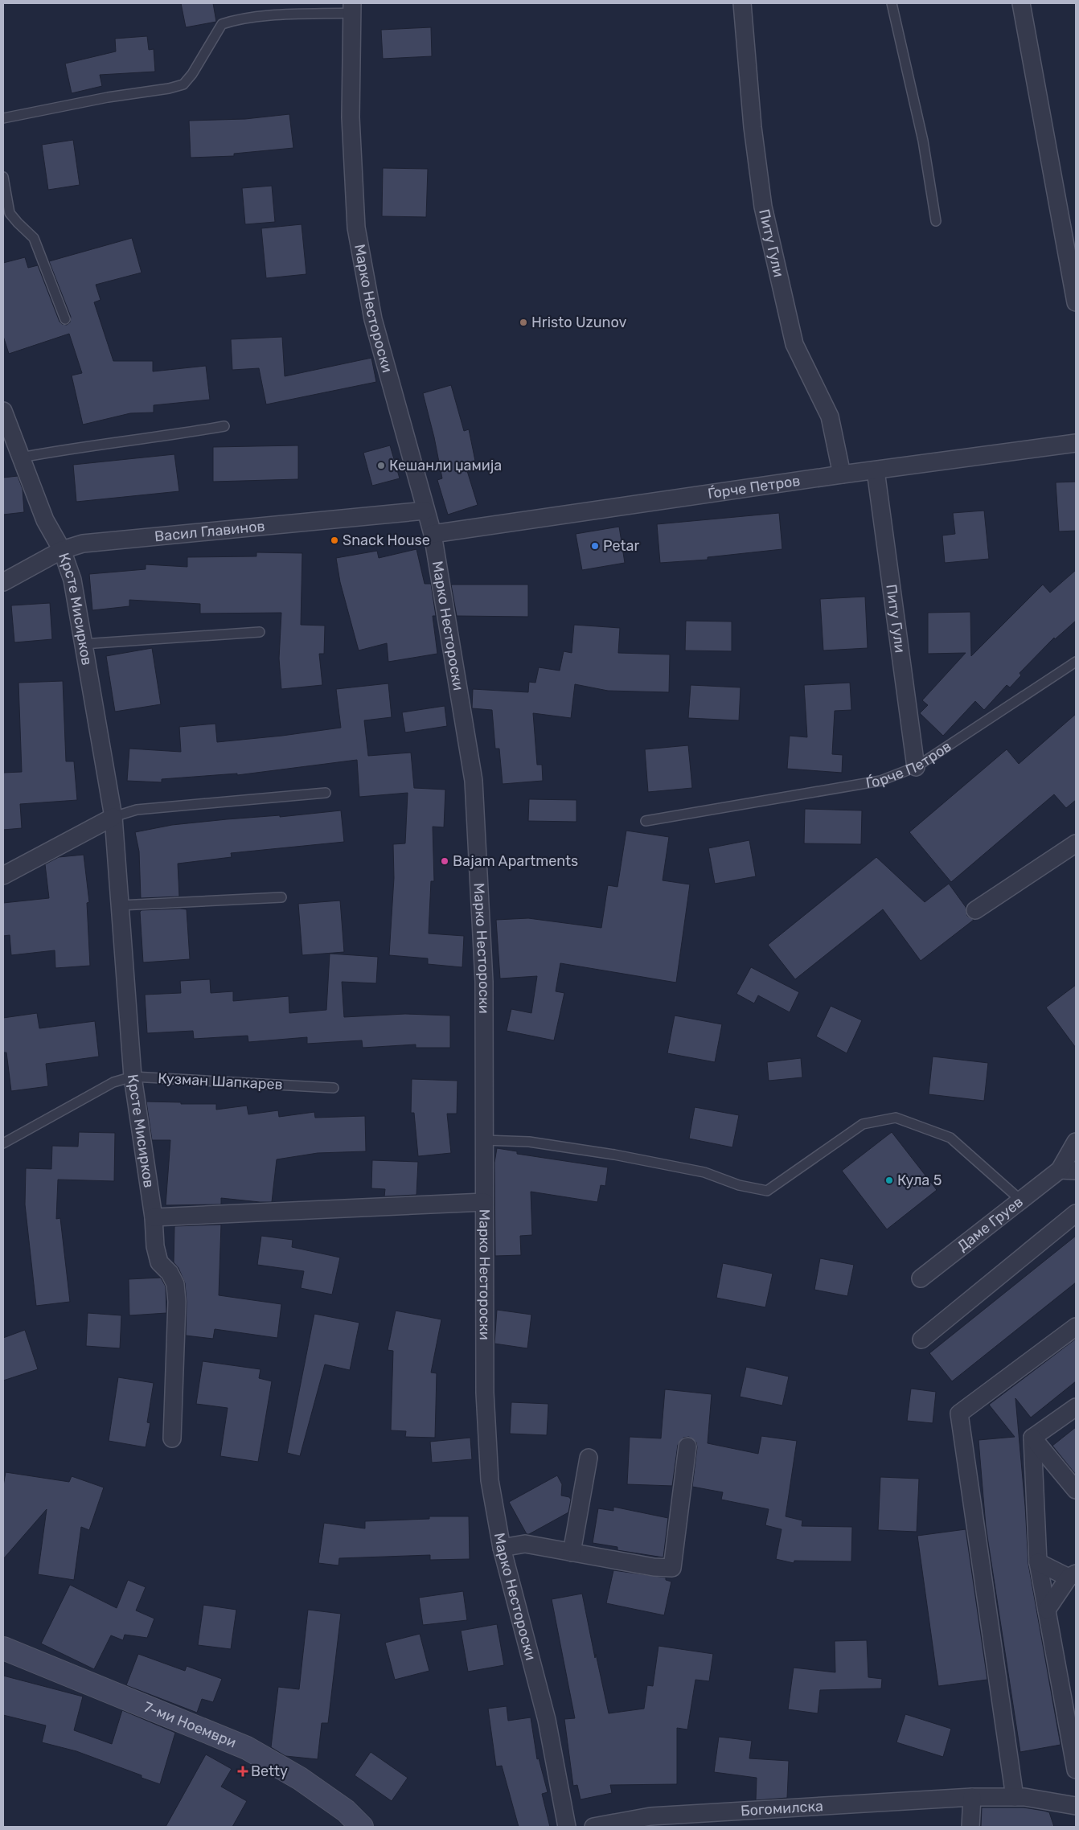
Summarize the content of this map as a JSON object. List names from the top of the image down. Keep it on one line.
{"streets":{"street":["Питу Гули","Марко Нестороски","Ѓорче Петров","Васил Главинов","Крсте Мисирков","Даме Груев","7-ми Ноември","Богомилска"],"lane":["Кузман Шапкарев"]},"crossings":[["Питу Гули","Ѓорче Петров"],["Марко Нестороски","Ѓорче Петров"],["Марко Нестороски","Васил Главинов"],["Васил Главинов","Крсте Мисирков"],["Крсте Мисирков","Кузман Шапкарев"]],"places":{"other":["Hristo Uzunov","Кешанли џамија","Snack House","Petar","Bajam Apartments","Кула 5"],"health":["Betty"]}}
